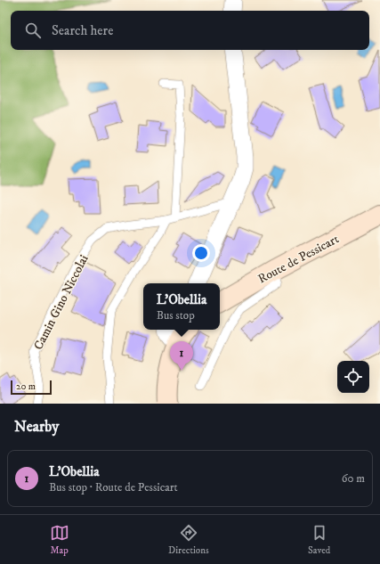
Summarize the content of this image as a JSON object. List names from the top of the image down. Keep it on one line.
{"streets":{"street":["Route de Pessicart"],"lane":["Camin Gino Niccolai"]},"scale_bar":"20 m","page":{"search":"Search here","popup":["L'Obellia","Bus stop"],"pins":"1","scale":"20 m","heading":"Nearby","list":[{"mark":"1","name":"L'Obellia","note":"Bus stop · Route de Pessicart","value":"60 m"}],"nav":["Map","Directions","Saved"]}}
